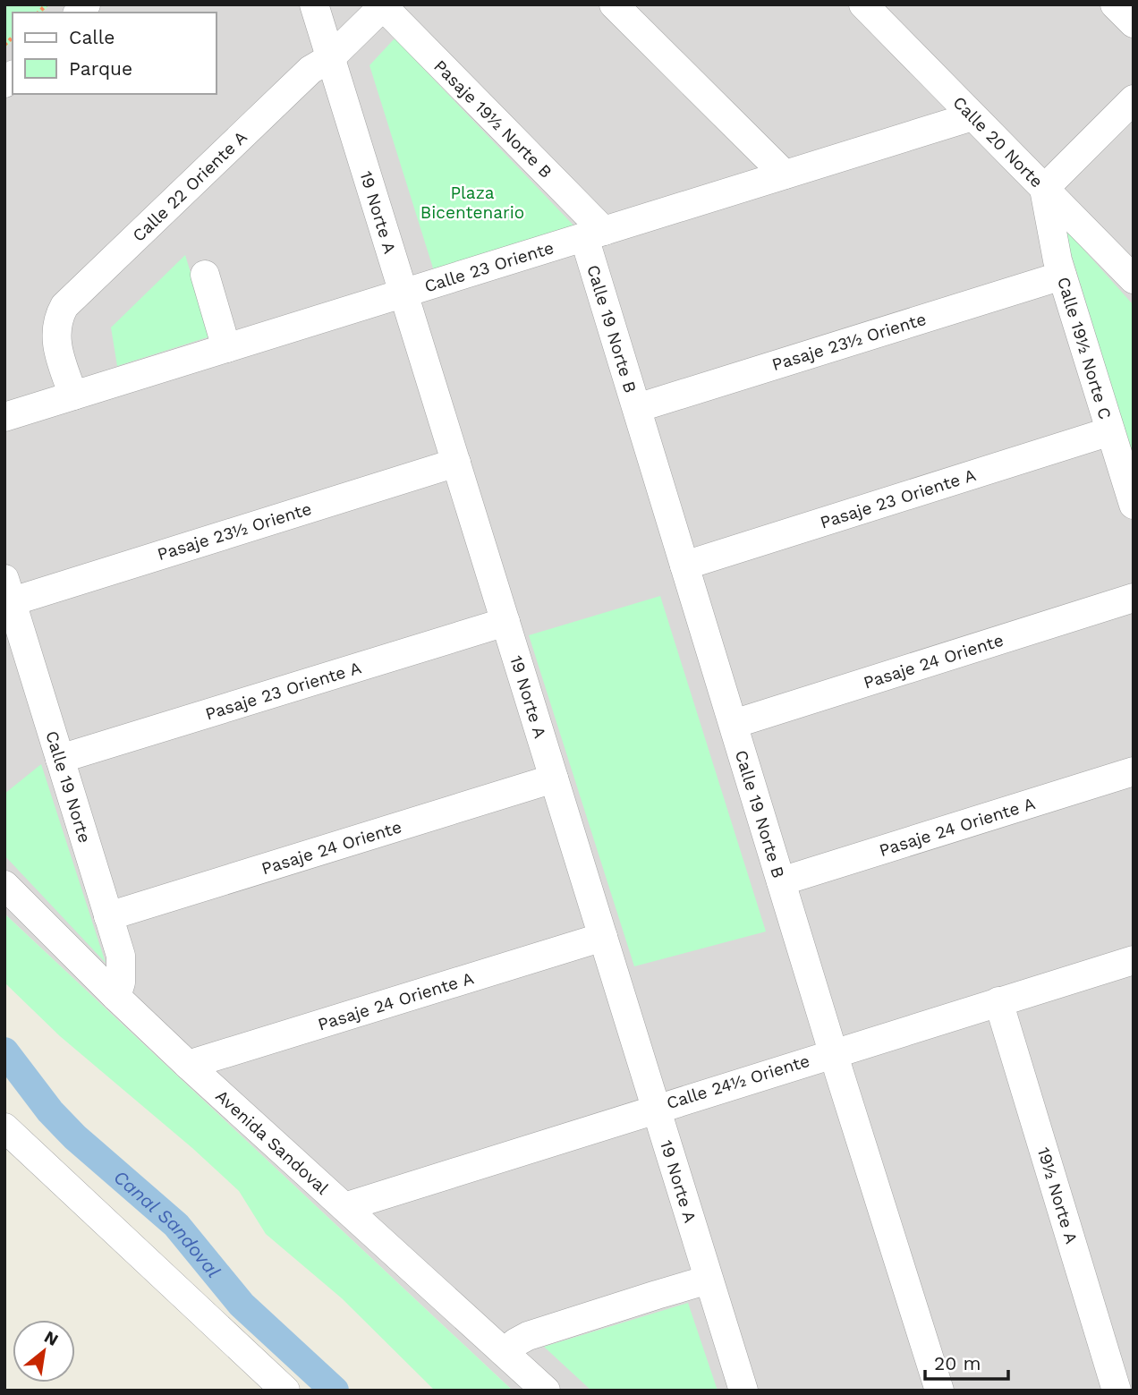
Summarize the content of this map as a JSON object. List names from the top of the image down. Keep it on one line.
{"streets":{"street":["Pasaje 19½ Norte B","Calle 20 Norte","Calle 22 Oriente A","19 Norte A","Calle 23 Oriente","Calle 19 Norte B","Pasaje 23½ Oriente","Calle 19½ Norte C","Pasaje 23 Oriente A","Pasaje 24 Oriente","Calle 19 Norte","Pasaje 24 Oriente A","Calle 24½ Oriente","Avenida Sandoval","19½ Norte A"]},"crossings":[["Pasaje 19½ Norte B","Calle 22 Oriente A"],["Pasaje 19½ Norte B","Calle 23 Oriente"],["Pasaje 19½ Norte B","Calle 19 Norte B"],["Calle 20 Norte","Calle 23 Oriente"],["Calle 20 Norte","Calle 19½ Norte C"],["Calle 22 Oriente A","19 Norte A"],["Calle 22 Oriente A","Calle 23 Oriente"],["19 Norte A","Calle 23 Oriente"],["19 Norte A","Pasaje 23½ Oriente"],["19 Norte A","Pasaje 23 Oriente A"],["19 Norte A","Pasaje 24 Oriente"],["19 Norte A","Pasaje 24 Oriente A"],["19 Norte A","Calle 24½ Oriente"],["Calle 23 Oriente","Calle 19 Norte B"],["Calle 19 Norte B","Pasaje 23½ Oriente"],["Calle 19 Norte B","Pasaje 23 Oriente A"],["Calle 19 Norte B","Pasaje 24 Oriente"],["Calle 19 Norte B","Pasaje 24 Oriente A"],["Calle 19 Norte B","Calle 24½ Oriente"],["Pasaje 23½ Oriente","Calle 19½ Norte C"],["Pasaje 23½ Oriente","Calle 19 Norte"],["Calle 19½ Norte C","Pasaje 23 Oriente A"],["Pasaje 23 Oriente A","Calle 19 Norte"],["Pasaje 24 Oriente","Calle 19 Norte"],["Calle 19 Norte","Avenida Sandoval"],["Pasaje 24 Oriente A","Avenida Sandoval"],["Calle 24½ Oriente","Avenida Sandoval"],["Calle 24½ Oriente","19½ Norte A"]],"water":["Canal Sandoval"],"parks":["Plaza Bicentenario"],"legend":["Calle","Parque"],"scale_bar":"20 m","north":"top right"}
